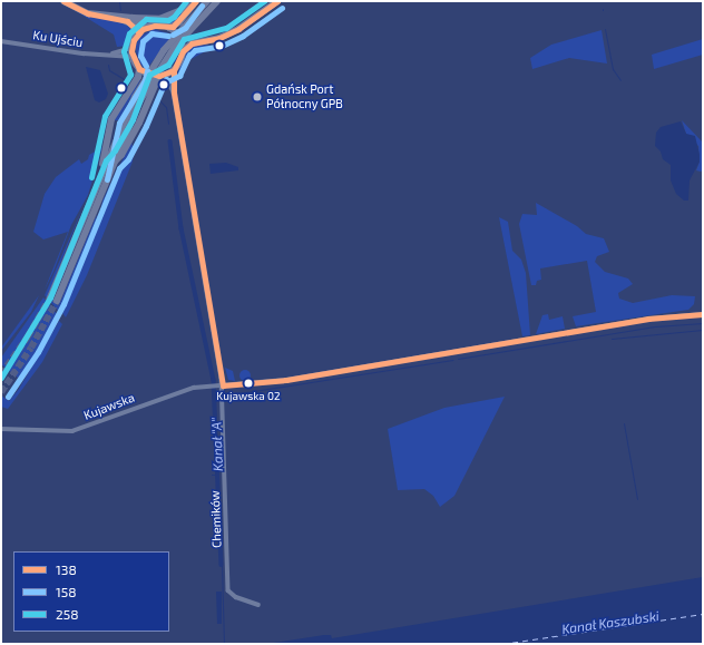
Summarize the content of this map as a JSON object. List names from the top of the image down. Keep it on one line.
{"streets":{"street":["Ku Ujściu","Kujawska","Chemików"]},"crossings":[["Kujawska","Chemików"]],"water":["Kanał \"A\"","Kanał Kaszubski"],"places":["Gdańsk Port Północny GPB","Kujawska 02"],"lines":["transit line 138","transit line 258","transit line 158"],"legend":["138","158","258"]}
